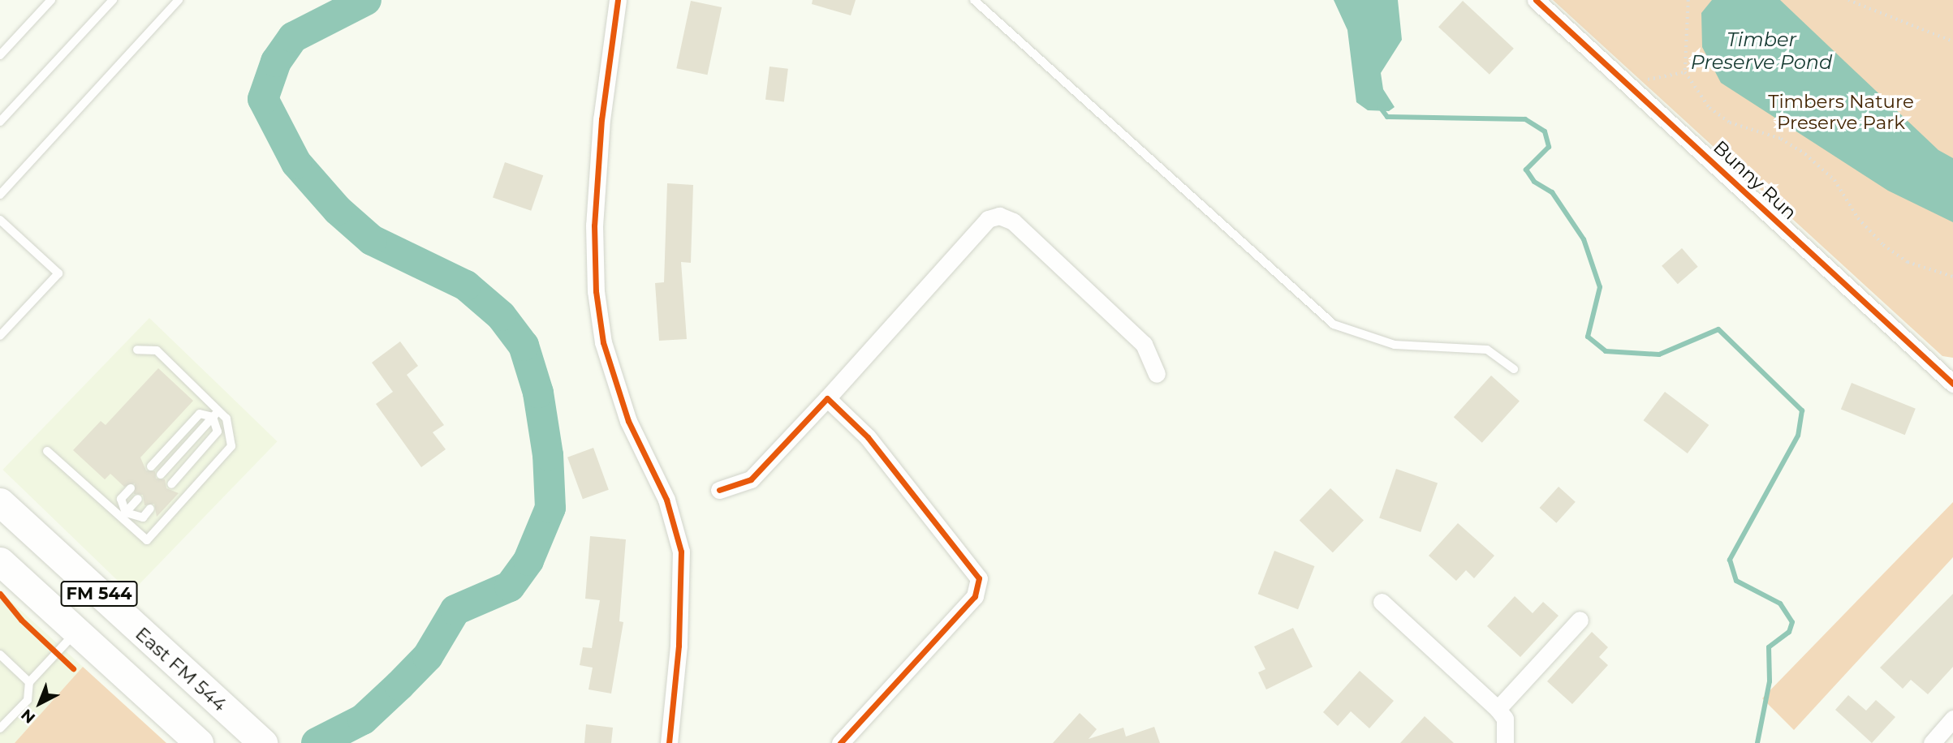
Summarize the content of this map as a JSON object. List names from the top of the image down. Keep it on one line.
{"streets":{"main road":["FM 544","East FM 544"],"street":["Bunny Run"]},"water":["Timber Preserve Pond"],"parks":["Timbers Nature Preserve Park"],"north":"bottom left"}
